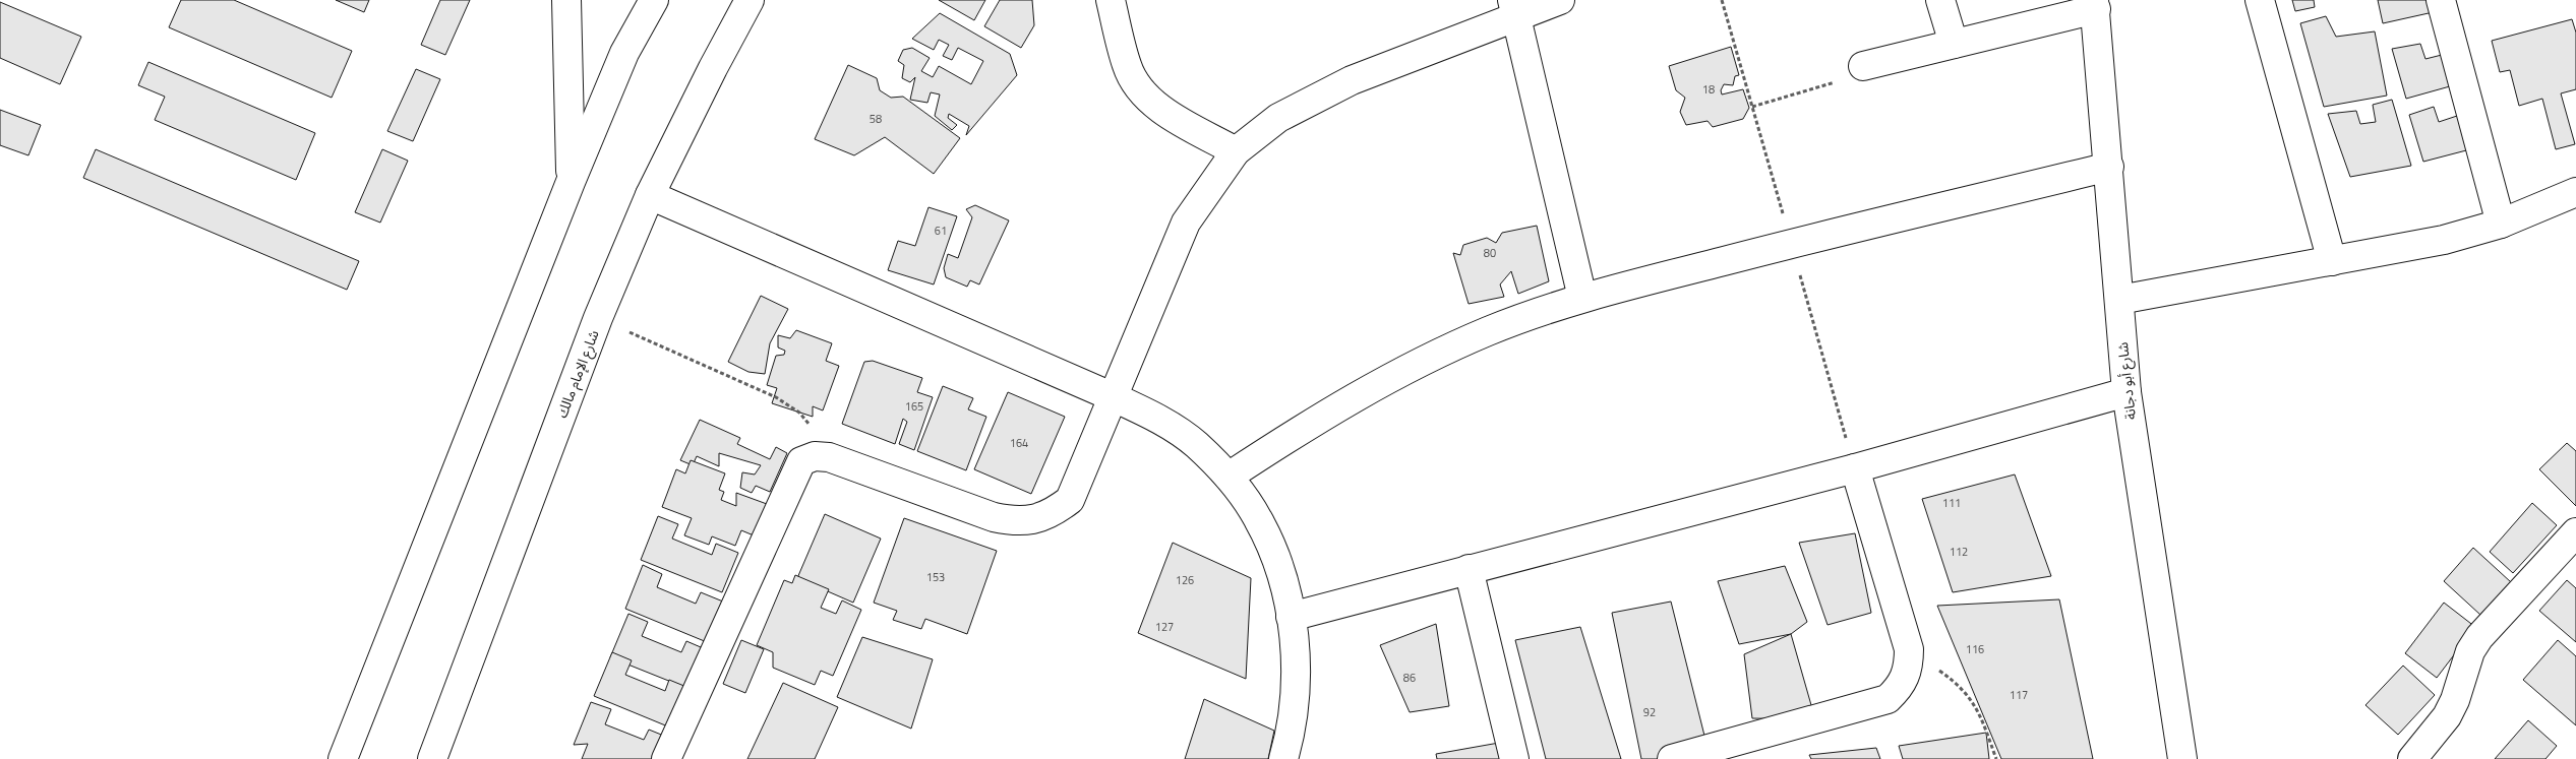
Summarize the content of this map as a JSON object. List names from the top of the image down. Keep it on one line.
{"streets":{"street":["شارع الإمام مالك","شارع أبو دجانة"]},"house_numbers":["18","58","61","80","165","164","111","112","153","126","127","116","86","117","92"]}
